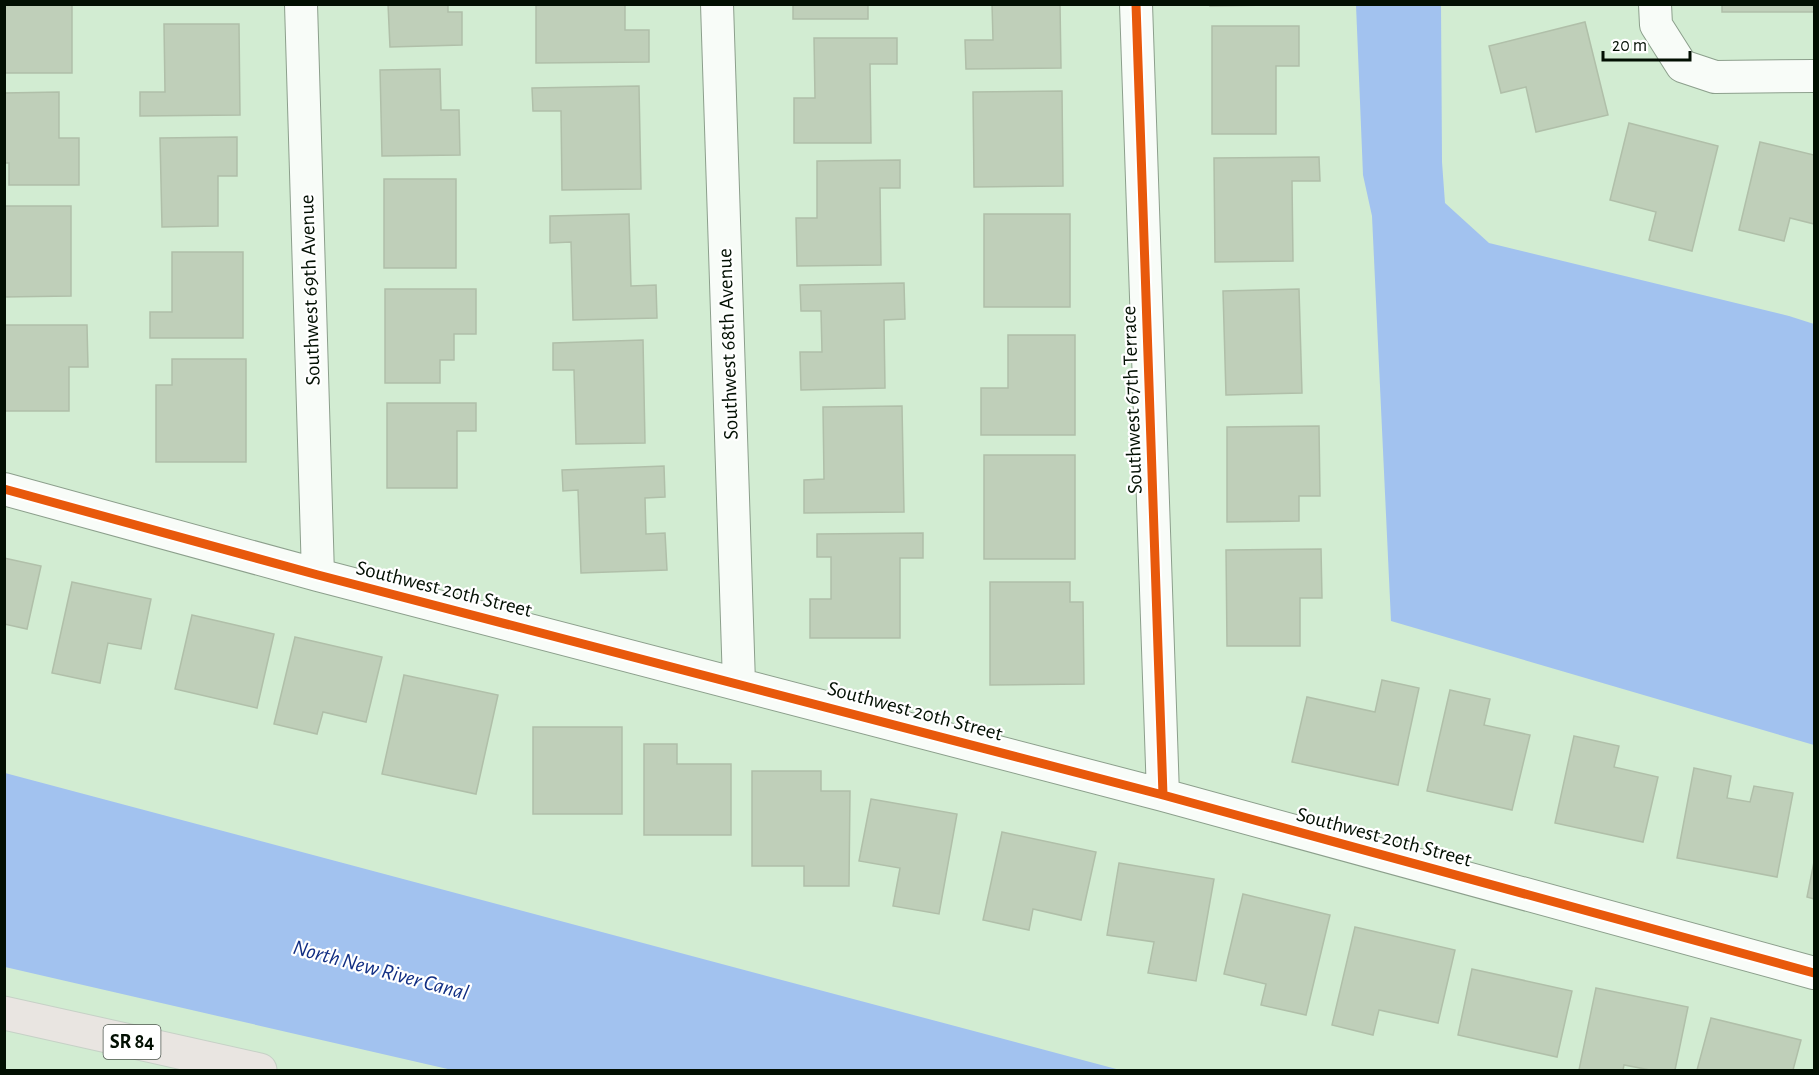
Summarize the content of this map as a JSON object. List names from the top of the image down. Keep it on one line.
{"streets":{"main road":["SR 84"],"street":["Southwest 69th Avenue","Southwest 68th Avenue","Southwest 67th Terrace","Southwest 20th Street"]},"crossings":[["Southwest 69th Avenue","Southwest 20th Street"],["Southwest 68th Avenue","Southwest 20th Street"],["Southwest 67th Terrace","Southwest 20th Street"]],"water":["North New River Canal"],"scale_bar":"20 m"}
